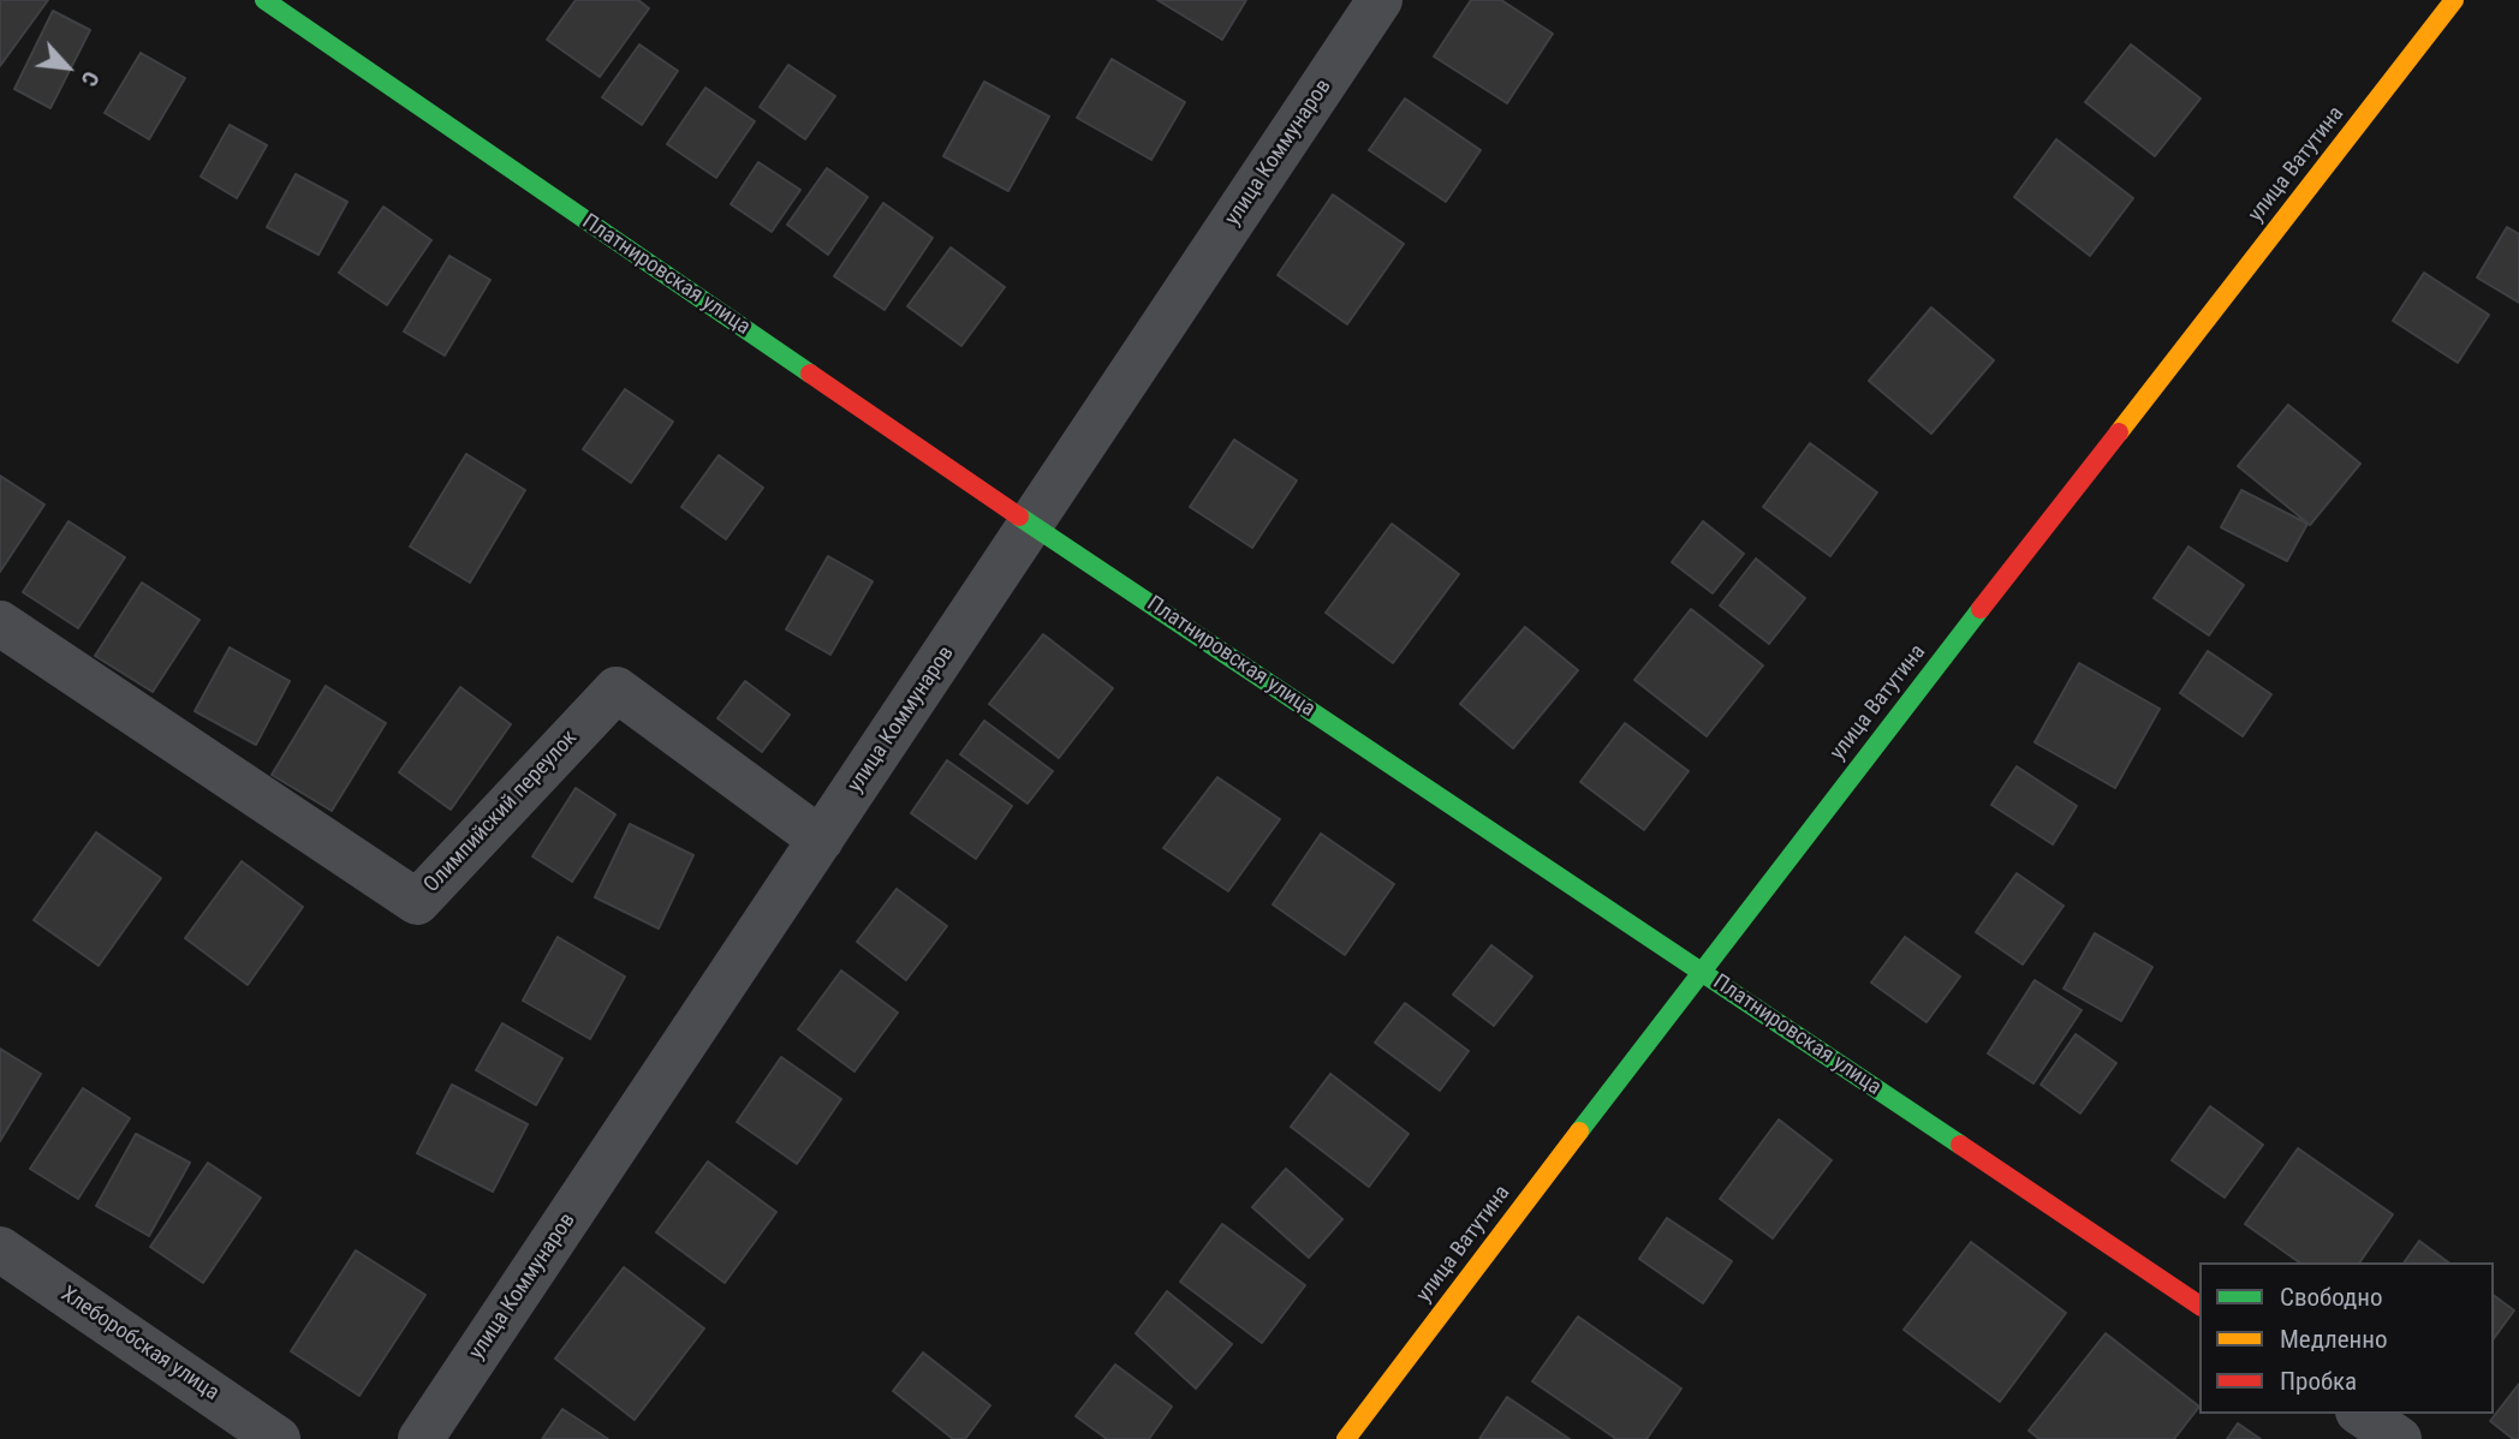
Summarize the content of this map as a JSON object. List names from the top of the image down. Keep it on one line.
{"streets":{"street":["улица Коммунаров","улица Ватутина","Платнировская улица","Олимпийский переулок","Хлеборобская улица"]},"crossings":[["улица Коммунаров","Платнировская улица"],["улица Коммунаров","Олимпийский переулок"],["улица Ватутина","Платнировская улица"]],"legend":["Свободно","Медленно","Пробка"],"north":"bottom right"}
